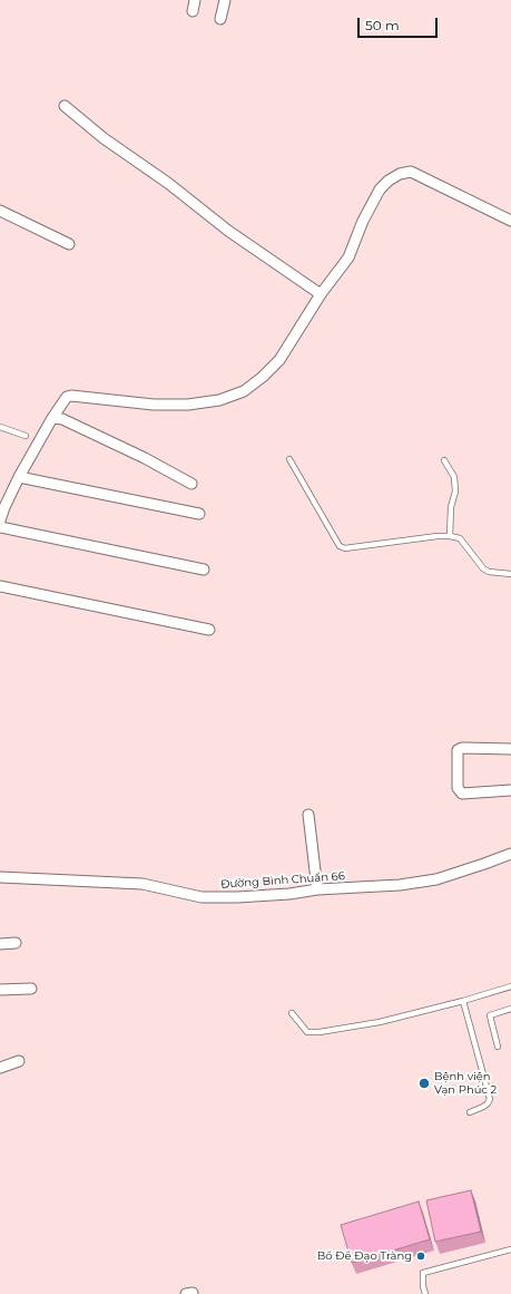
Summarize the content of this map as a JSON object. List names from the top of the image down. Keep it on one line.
{"streets":{"street":["Đường Bình Chuẩn 66"]},"places":["Bệnh viện Vạn Phúc 2","Bồ Đề Đạo Tràng"],"scale_bar":"50 m"}
